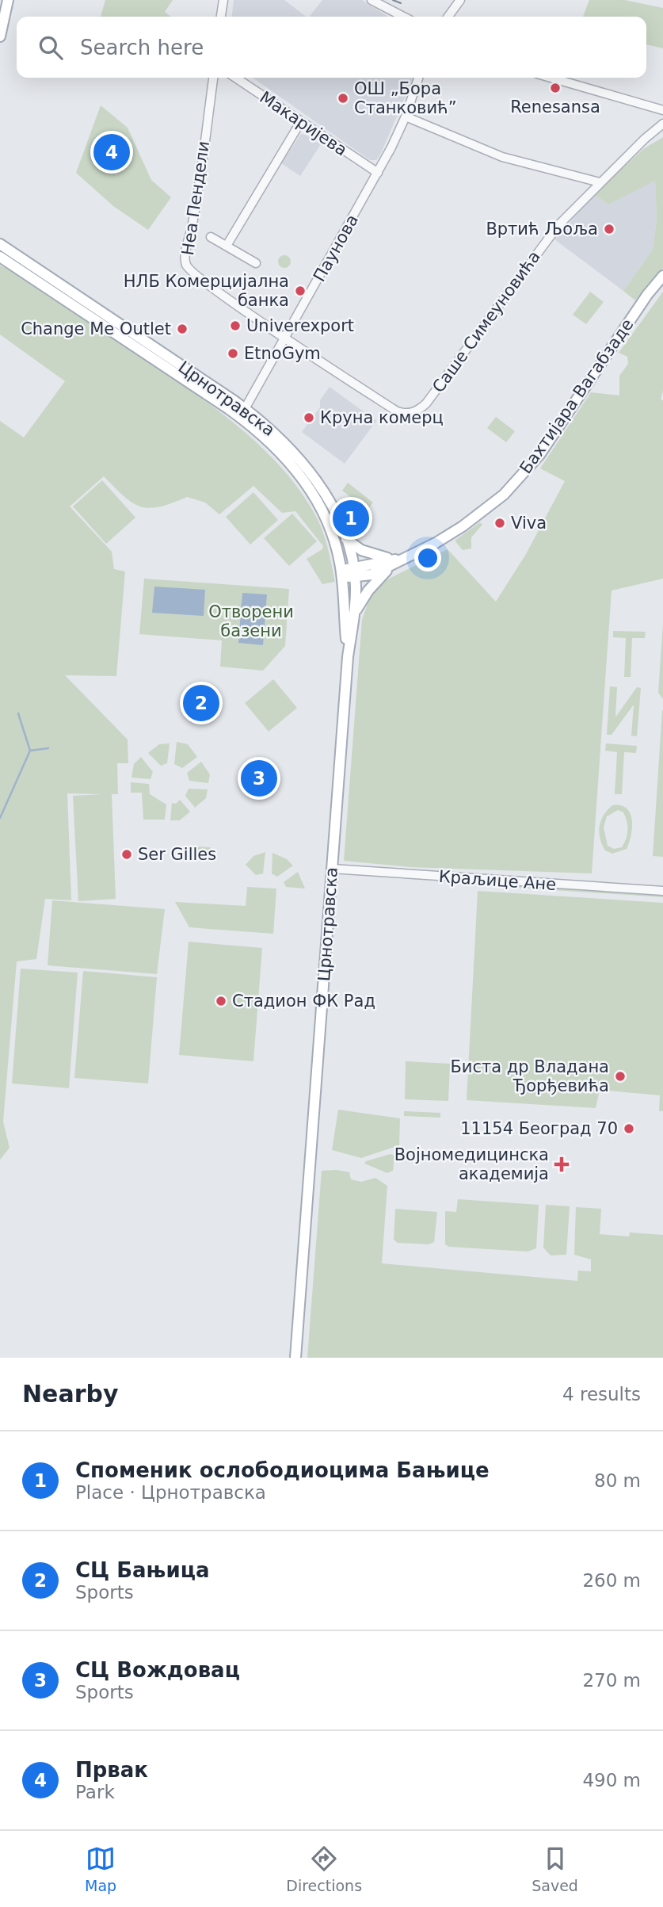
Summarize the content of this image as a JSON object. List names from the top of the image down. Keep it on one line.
{"streets":{"main road":["Бахтијара Вагабзаде","Црнотравска"],"street":["Макаријева","Неа Пендели","Паунова","Саше Симеуновића","Краљице Ане"]},"crossings":[["Макаријева","Паунова"],["Неа Пендели","Паунова"],["Неа Пендели","Саше Симеуновића"],["Паунова","Саше Симеуновића"],["Паунова","Црнотравска"],["Бахтијара Вагабзаде","Црнотравска"],["Црнотравска","Краљице Ане"]],"parks":["Отворени базени"],"places":{"other":["Renesansa","ОШ „Бора Станковић”","Вртић Љоља","НЛБ Комерцијална банка","Univerexport","Change Me Outlet","EtnoGym","Круна комерц","Viva","Ser Gilles","Стадион ФК Рад","Биста др Владана Ђорђевића","11154 Београд 70"],"health":["Војномедицинска академија"]},"page":{"search":"Search here","pins":["4","1","2","3"],"heading":["Nearby","4 results"],"list":[{"mark":"1","name":"Споменик ослободиоцима Бањице","note":"Place · Црнотравска","value":"80 m"},{"mark":"2","name":"СЦ Бањица","note":"Sports","value":"260 m"},{"mark":"3","name":"СЦ Вождовац","note":"Sports","value":"270 m"},{"mark":"4","name":"Првак","note":"Park","value":"490 m"}],"nav":["Map","Directions","Saved"]}}
